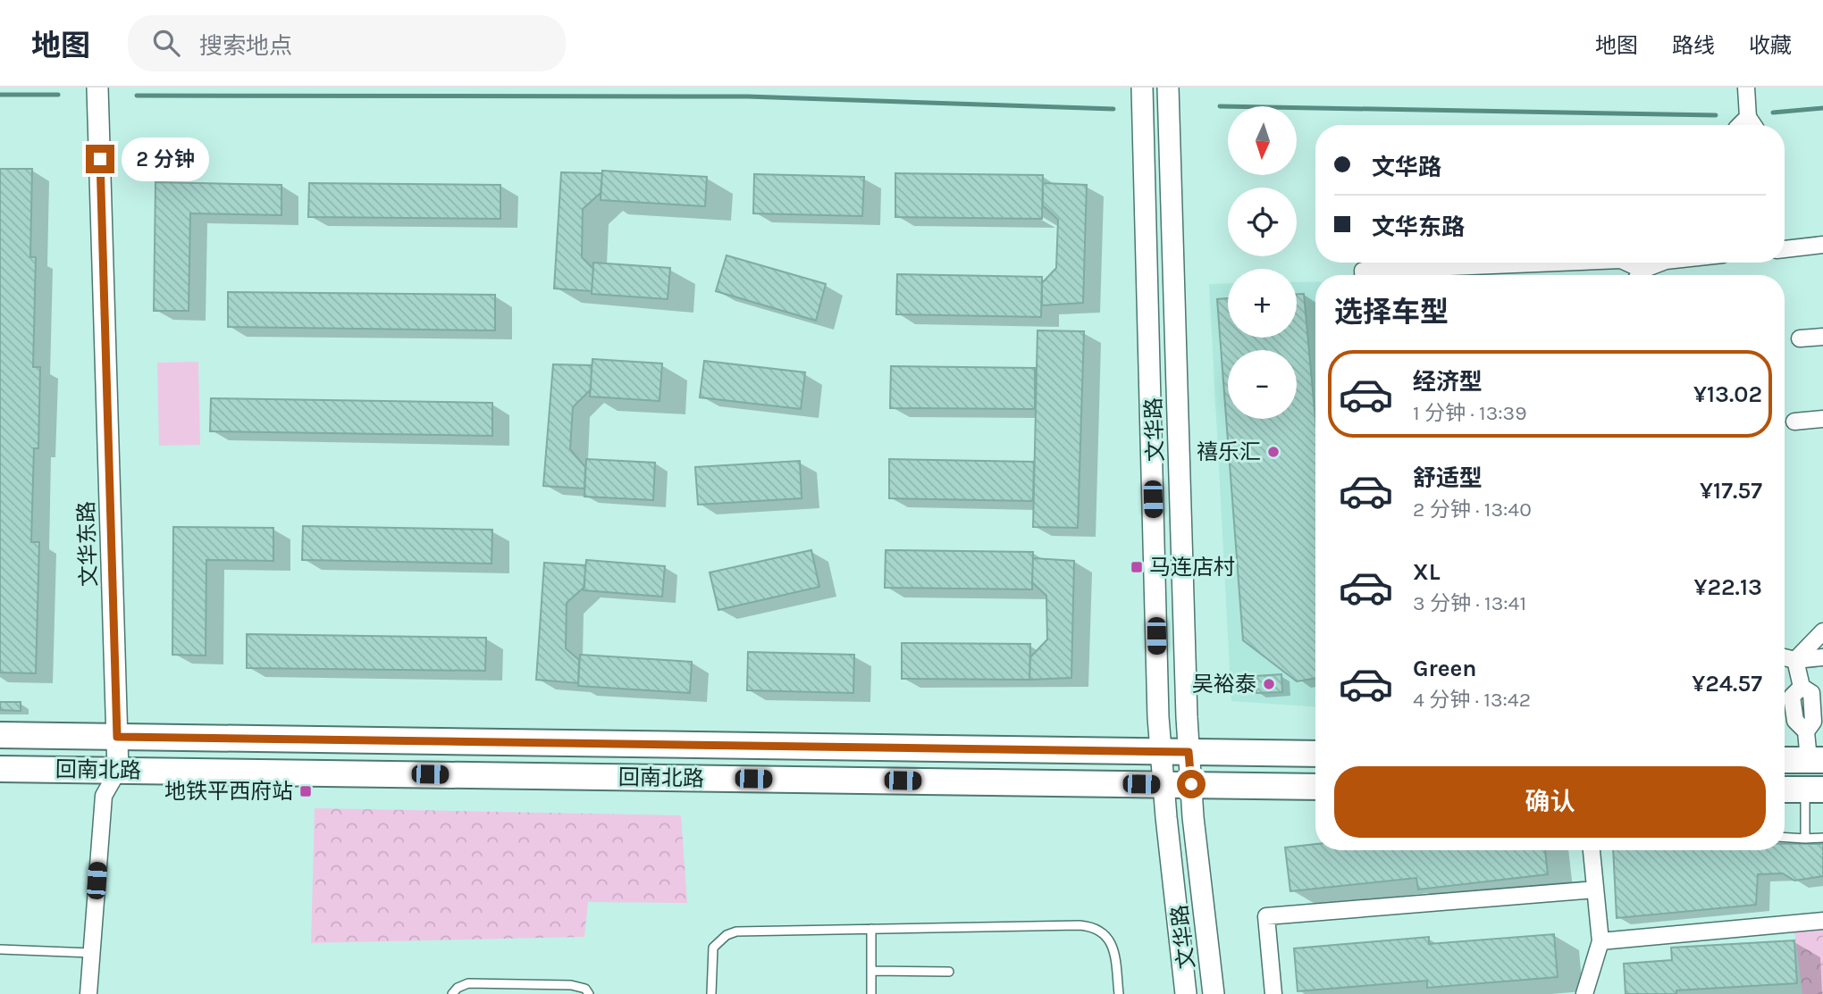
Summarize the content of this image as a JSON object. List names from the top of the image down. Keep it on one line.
{"streets":{"main road":["回南北路"],"street":["文华路","文华东路"]},"crossings":[["文华路","回南北路"],["文华东路","回南北路"]],"places":{"other":["禧乐汇","吴裕泰"],"transit":["马连店村","地铁平西府站"]},"north":"bottom","page":{"header":"地图","search":"搜索地点","nav":["地图","路线","收藏"],"map_buttons":["+","−"],"banner":["文华路","文华东路"],"bubble":"2 分钟","heading":"选择车型","list":[{"name":"经济型","note":"1 分钟 · 13:39","value":"¥13.02"},{"name":"舒适型","note":"2 分钟 · 13:40","value":"¥17.57"},{"name":"XL","note":"3 分钟 · 13:41","value":"¥22.13"},{"name":"Green","note":"4 分钟 · 13:42","value":"¥24.57"}],"buttons":"确认"}}
